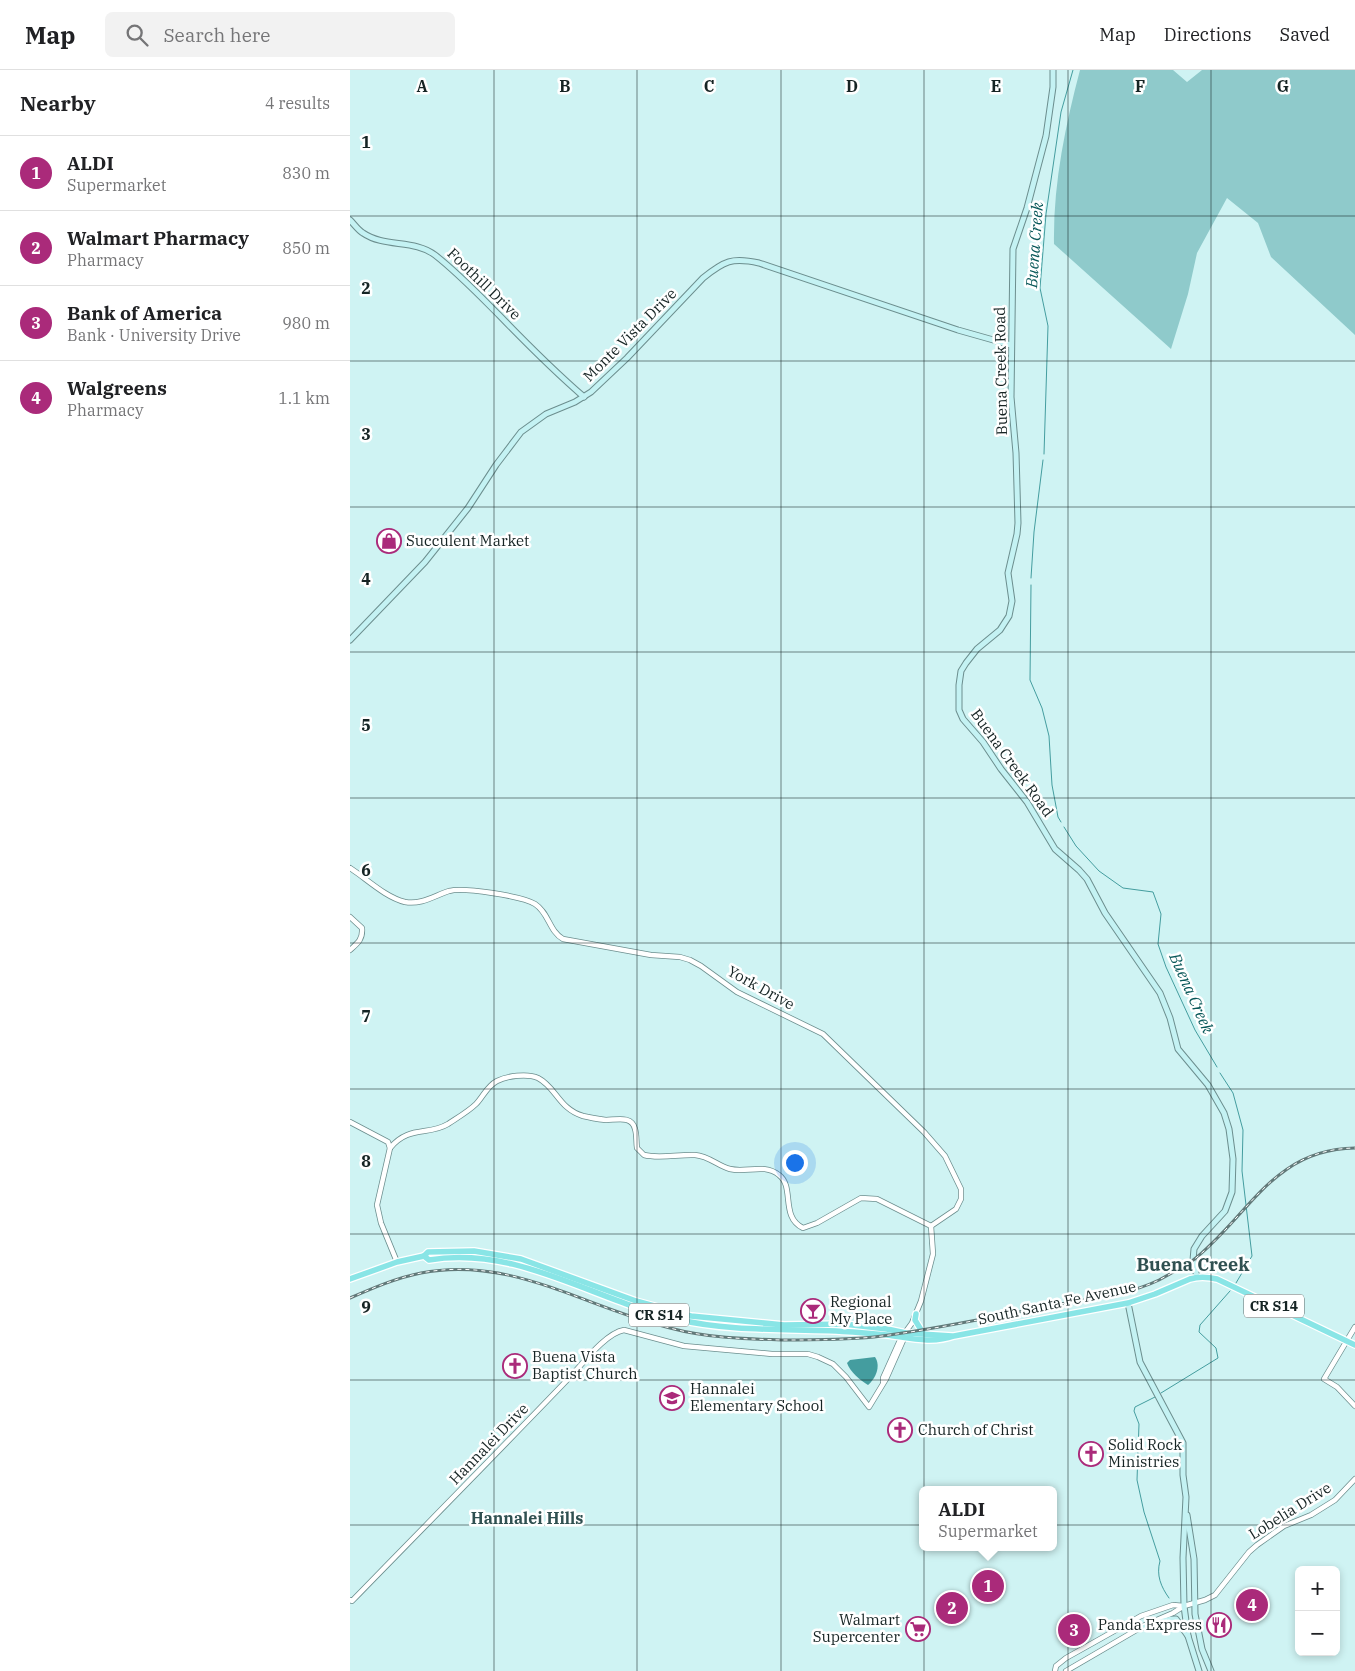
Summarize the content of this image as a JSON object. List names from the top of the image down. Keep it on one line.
{"streets":{"main road":["Foothill Drive","Monte Vista Drive","Buena Creek Road","South Santa Fe Avenue","CR S14"],"street":["York Drive","Hannalei Drive","Lobelia Drive"]},"crossings":[["Foothill Drive","Monte Vista Drive"],["Monte Vista Drive","Buena Creek Road"],["Buena Creek Road","South Santa Fe Avenue"],["South Santa Fe Avenue","Hannalei Drive"]],"districts":["Buena Creek","Hannalei Hills"],"water":["Buena Creek"],"places":{"shop":["Succulent Market"],"bar":["Regional My Place"],"church":["Buena Vista Baptist Church","Church of Christ","Solid Rock Ministries"],"school or university":["Hannalei Elementary School"],"restaurant":["Panda Express"],"supermarket":["Walmart Supercenter"]},"page":{"header":"Map","search":"Search here","nav":["Map","Directions","Saved"],"heading":["Nearby","4 results"],"list":[{"mark":"1","name":"ALDI","note":"Supermarket","value":"830 m"},{"mark":"2","name":"Walmart Pharmacy","note":"Pharmacy","value":"850 m"},{"mark":"3","name":"Bank of America","note":"Bank · University Drive","value":"980 m"},{"mark":"4","name":"Walgreens","note":"Pharmacy","value":"1.1 km"}],"popup":["ALDI","Supermarket"],"map_buttons":["+","−"],"pins":["1","4","2","3"]},"grid":{"columns":["A","B","C","D","E","F","G"],"rows":["1","2","3","4","5","6","7","8","9"]}}
